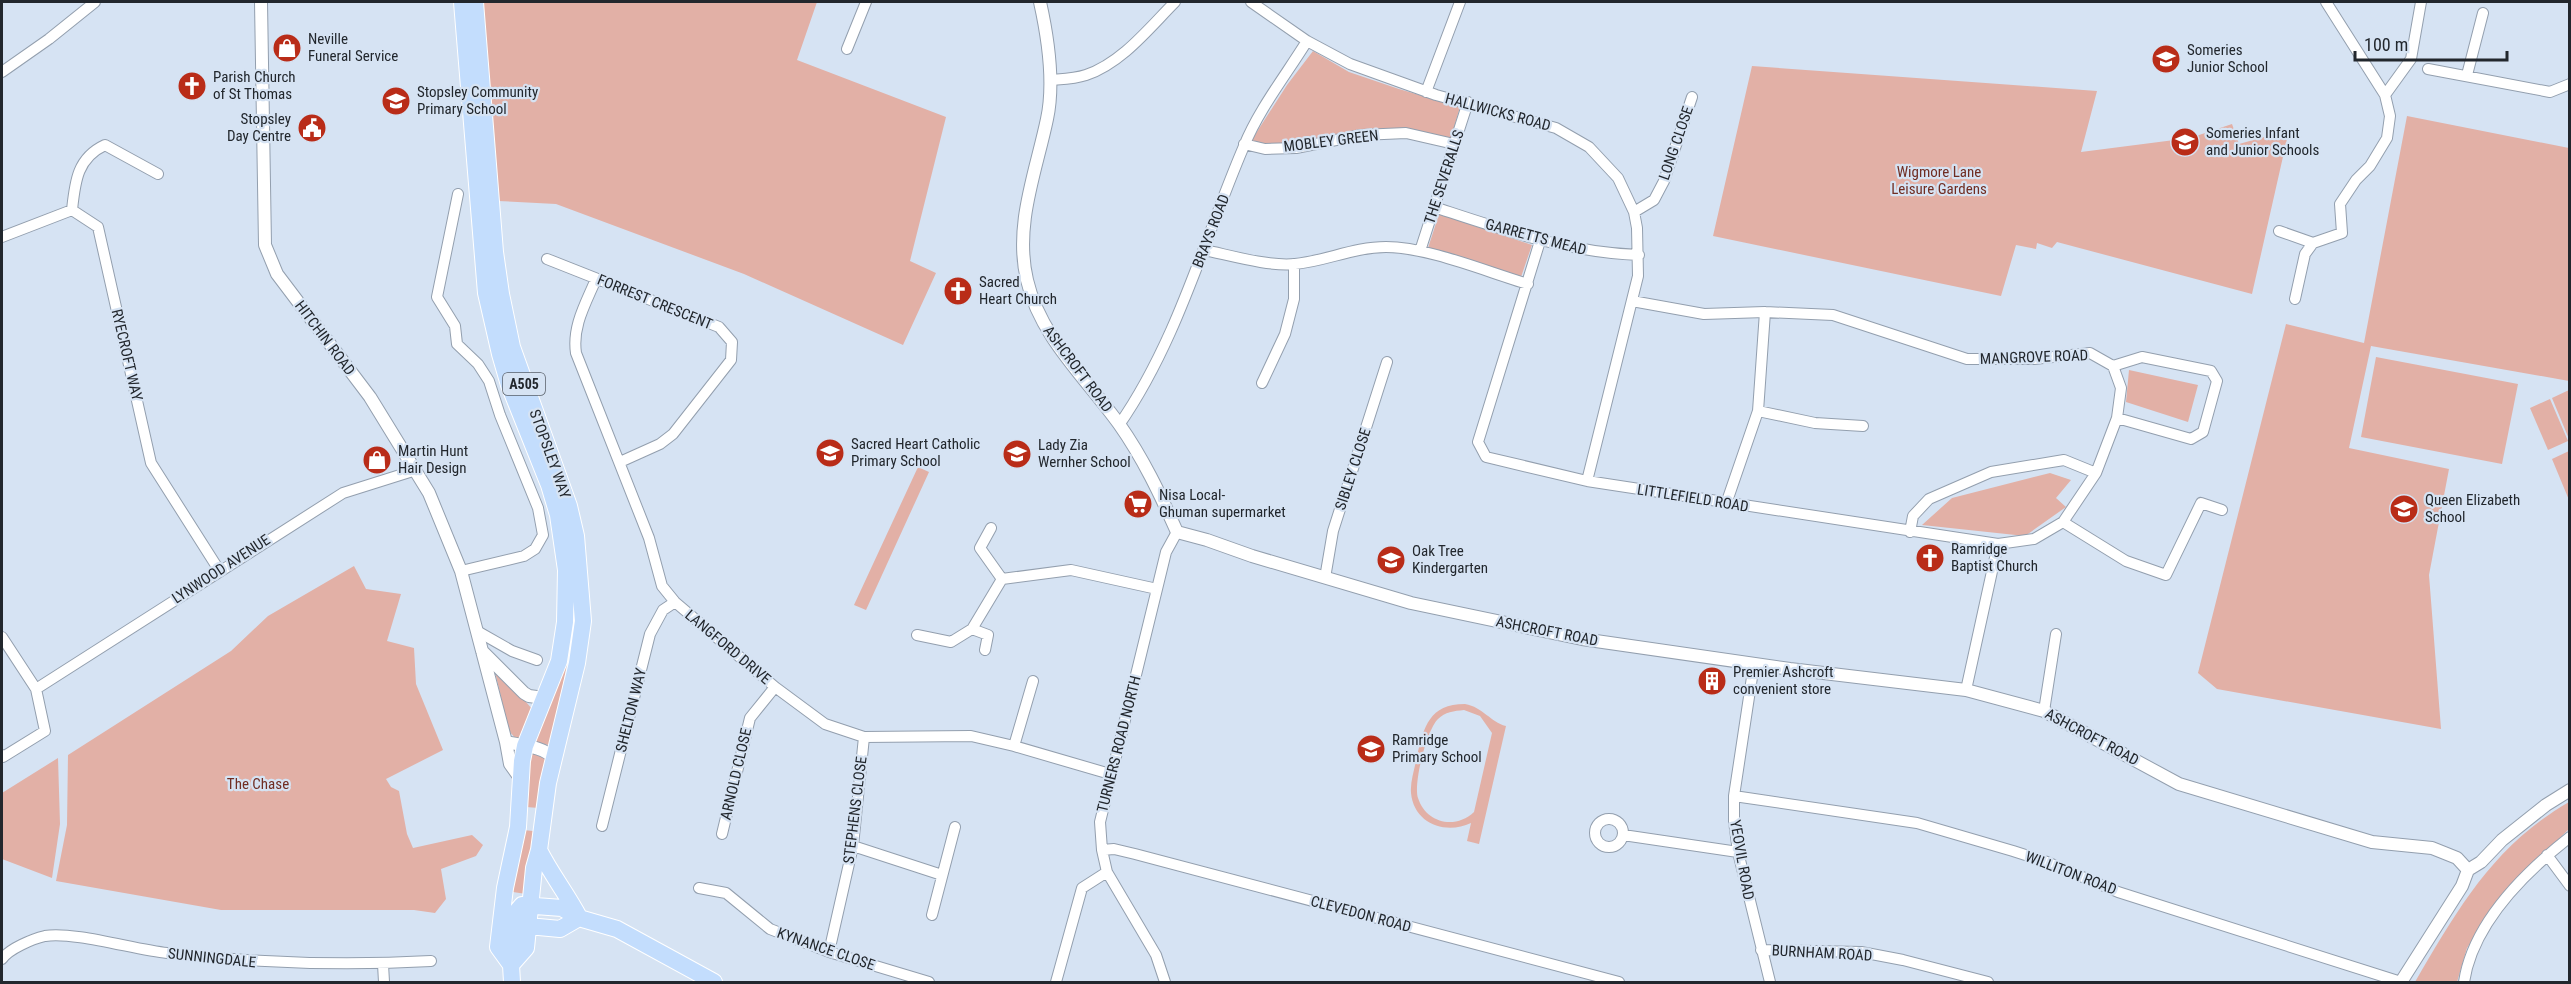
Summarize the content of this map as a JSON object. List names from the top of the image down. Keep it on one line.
{"streets":{"main road":["A505","STOPSLEY WAY"],"street":["HALLWICKS ROAD","MOBLEY GREEN","LONG CLOSE","THE SEVERALLS","BRAYS ROAD","GARRETTS MEAD","FORREST CRESCENT","HITCHIN ROAD","RYECROFT WAY","MANGROVE ROAD","ASHCROFT ROAD","SIBLEY CLOSE","LITTLEFIELD ROAD","LYNWOOD AVENUE","LANGFORD DRIVE","SHELTON WAY","TURNERS ROAD NORTH","ARNOLD CLOSE","STEPHENS CLOSE","YEOVIL ROAD","WILLITON ROAD","CLEVEDON ROAD","KYNANCE CLOSE","BURNHAM ROAD","SUNNINGDALE"]},"crossings":[["HALLWICKS ROAD","LONG CLOSE"],["HALLWICKS ROAD","THE SEVERALLS"],["HALLWICKS ROAD","BRAYS ROAD"],["HALLWICKS ROAD","GARRETTS MEAD"],["HALLWICKS ROAD","MANGROVE ROAD"],["HALLWICKS ROAD","LITTLEFIELD ROAD"],["MOBLEY GREEN","THE SEVERALLS"],["MOBLEY GREEN","BRAYS ROAD"],["THE SEVERALLS","GARRETTS MEAD"],["BRAYS ROAD","ASHCROFT ROAD"],["GARRETTS MEAD","LITTLEFIELD ROAD"],["FORREST CRESCENT","LANGFORD DRIVE"],["HITCHIN ROAD","STOPSLEY WAY"],["HITCHIN ROAD","LYNWOOD AVENUE"],["RYECROFT WAY","LYNWOOD AVENUE"],["ASHCROFT ROAD","SIBLEY CLOSE"],["ASHCROFT ROAD","TURNERS ROAD NORTH"],["ASHCROFT ROAD","YEOVIL ROAD"],["LANGFORD DRIVE","SHELTON WAY"],["LANGFORD DRIVE","TURNERS ROAD NORTH"],["LANGFORD DRIVE","ARNOLD CLOSE"],["LANGFORD DRIVE","STEPHENS CLOSE"],["TURNERS ROAD NORTH","CLEVEDON ROAD"],["STEPHENS CLOSE","KYNANCE CLOSE"],["YEOVIL ROAD","WILLITON ROAD"],["YEOVIL ROAD","BURNHAM ROAD"]],"parks":["Wigmore Lane Leisure Gardens","The Chase"],"places":{"shop":["Neville Funeral Service","Martin Hunt Hair Design"],"school or university":["Someries Junior School","Stopsley Community Primary School","Someries Infant and Junior Schools","Sacred Heart Catholic Primary School","Lady Zia Wernher School","Queen Elizabeth School","Oak Tree Kindergarten","Ramridge Primary School"],"church":["Parish Church of St Thomas","Sacred Heart Church","Ramridge Baptist Church"],"public building":["Stopsley Day Centre"],"supermarket":["Nisa Local- Ghuman supermarket"],"building":["Premier Ashcroft convenient store"]},"scale_bar":"100 m"}
